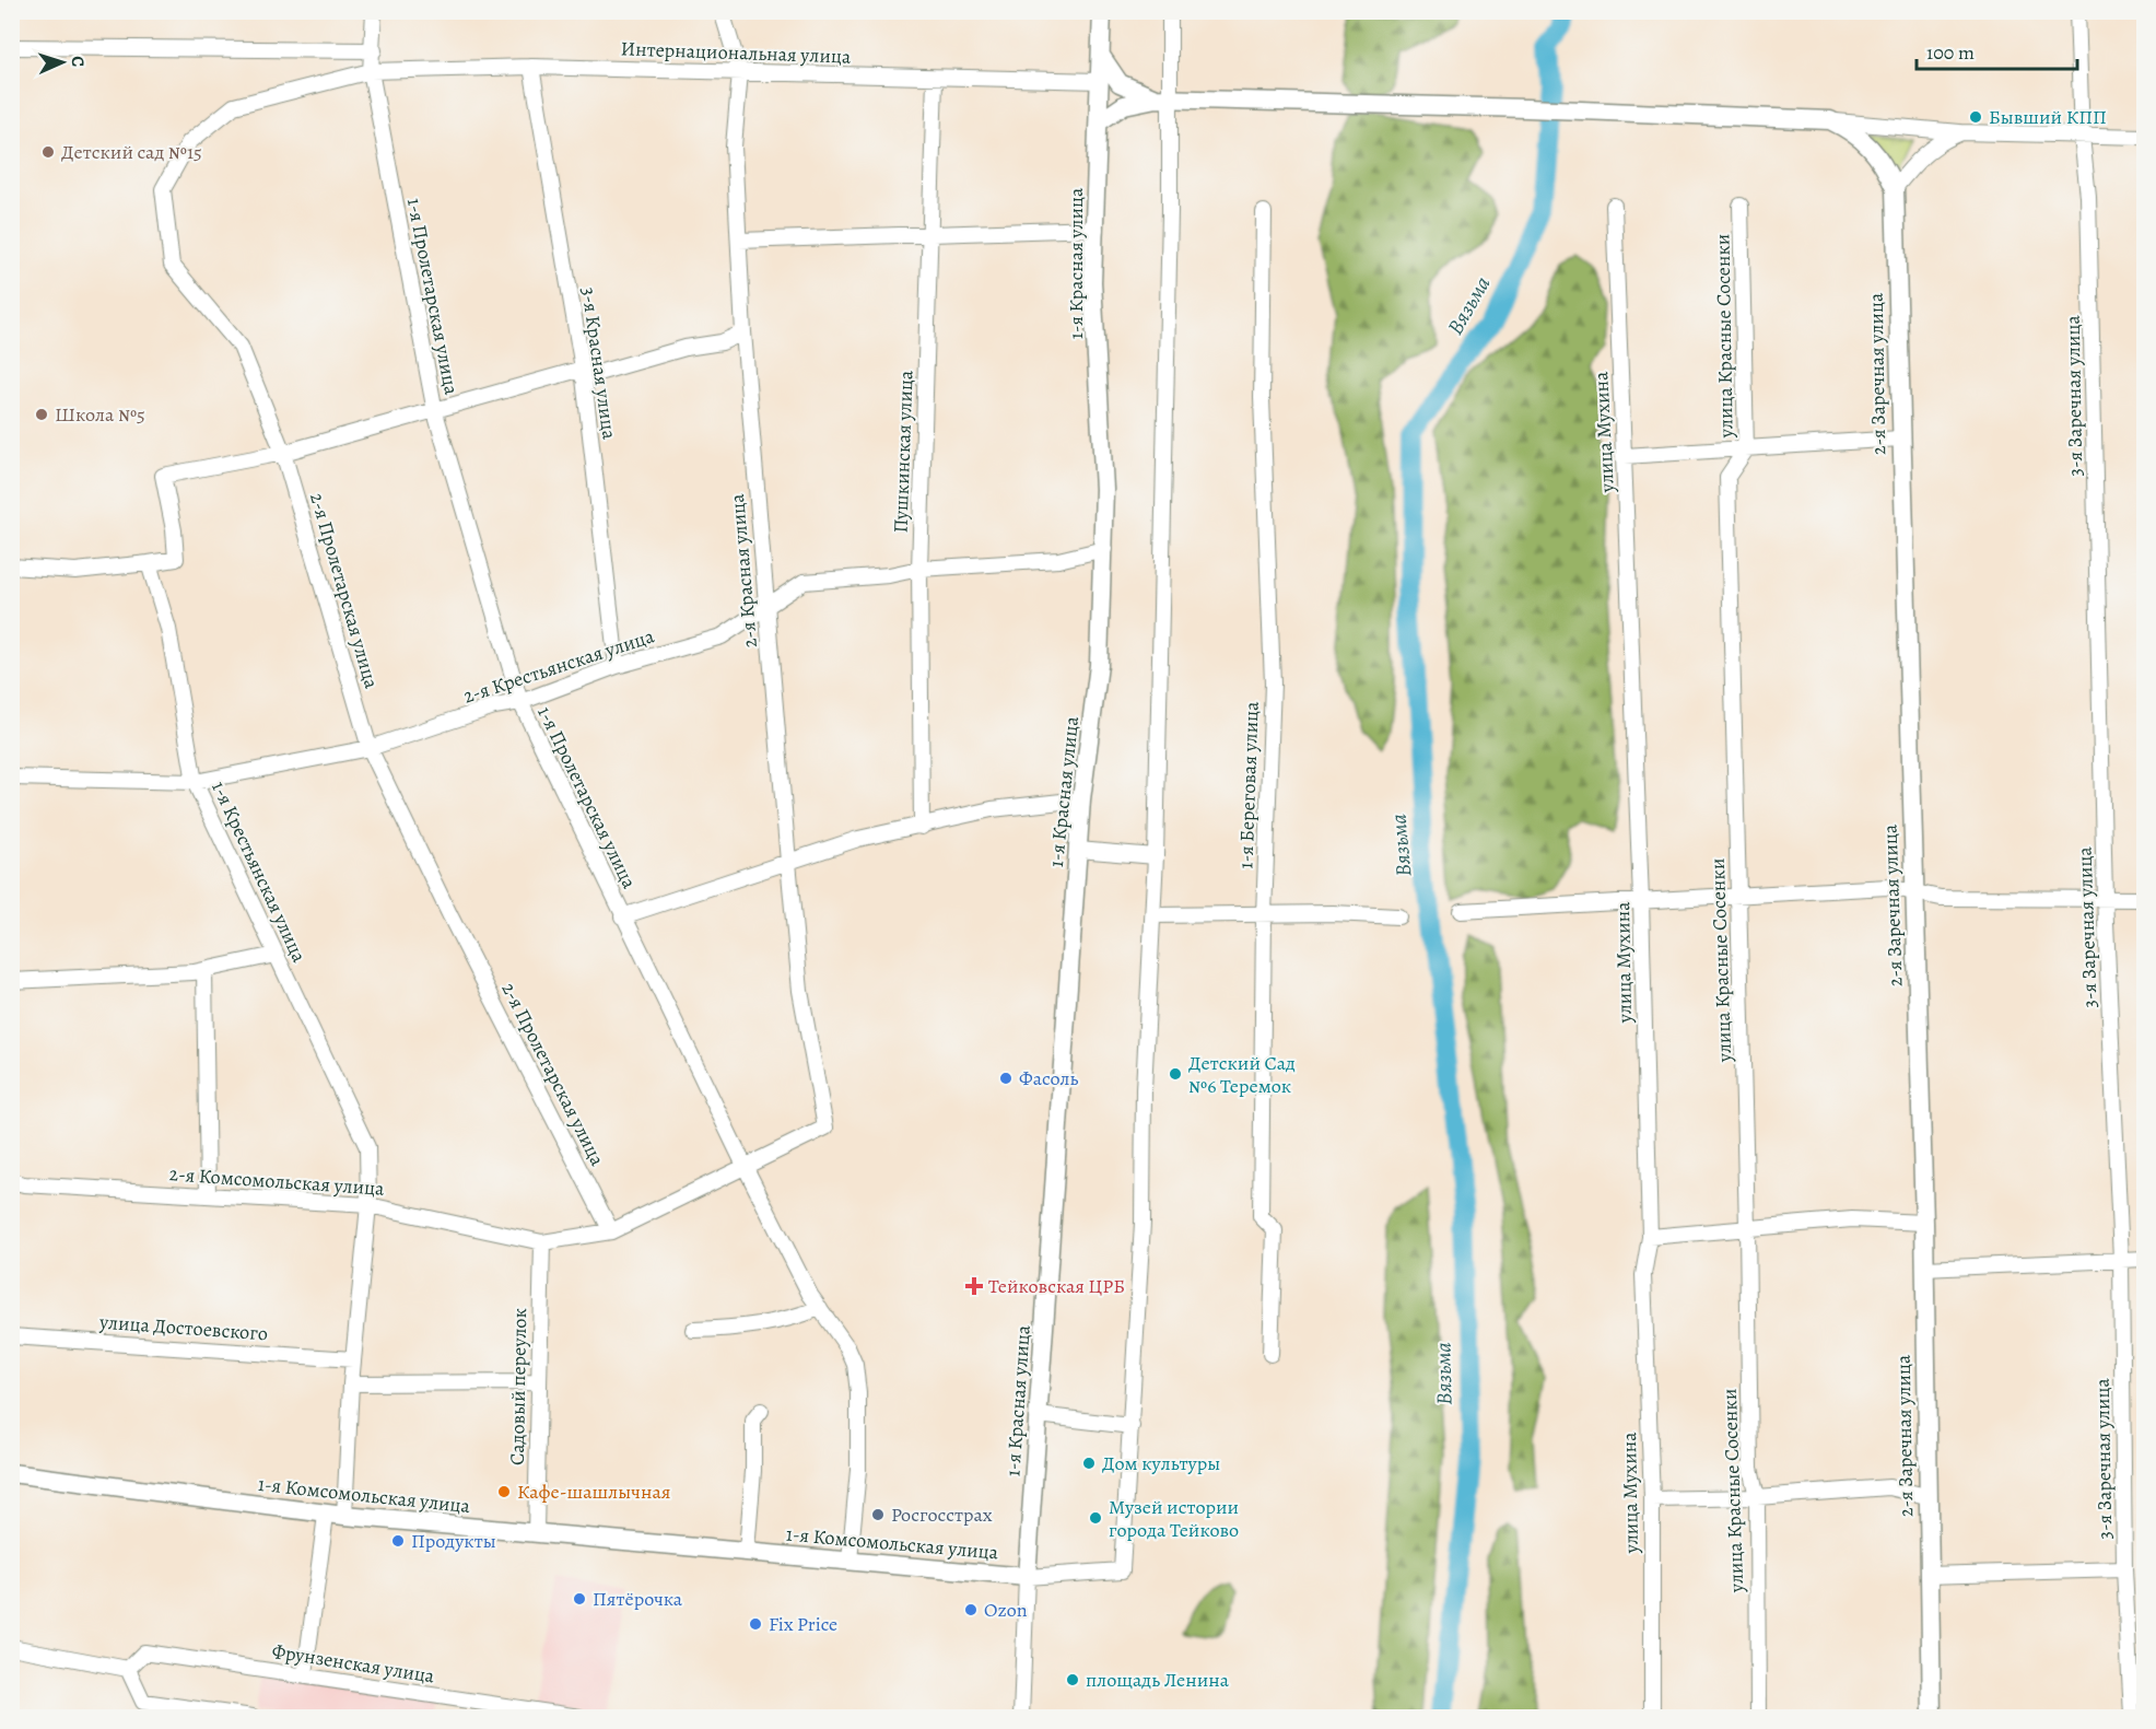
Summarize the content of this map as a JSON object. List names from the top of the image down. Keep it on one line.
{"streets":{"main road":["1-я Красная улица","2-я Заречная улица","1-я Комсомольская улица"],"street":["Интернациональная улица","1-я Пролетарская улица","улица Красные Сосенки","3-я Красная улица","3-я Заречная улица","улица Мухина","Пушкинская улица","2-я Красная улица","2-я Пролетарская улица","2-я Крестьянская улица","1-я Береговая улица","1-я Крестьянская улица","2-я Комсомольская улица","улица Достоевского","Садовый переулок","Фрунзенская улица"]},"crossings":[["Интернациональная улица","1-я Красная улица"],["Интернациональная улица","1-я Пролетарская улица"],["Интернациональная улица","3-я Красная улица"],["Интернациональная улица","Пушкинская улица"],["Интернациональная улица","2-я Красная улица"],["Интернациональная улица","2-я Пролетарская улица"],["1-я Красная улица","2-я Крестьянская улица"],["1-я Красная улица","1-я Комсомольская улица"],["1-я Пролетарская улица","2-я Пролетарская улица"],["1-я Пролетарская улица","2-я Крестьянская улица"],["1-я Пролетарская улица","2-я Комсомольская улица"],["1-я Пролетарская улица","1-я Комсомольская улица"],["3-я Красная улица","2-я Крестьянская улица"],["Пушкинская улица","2-я Крестьянская улица"],["2-я Красная улица","2-я Крестьянская улица"],["2-я Красная улица","2-я Комсомольская улица"],["2-я Пролетарская улица","2-я Крестьянская улица"],["2-я Пролетарская улица","2-я Комсомольская улица"],["2-я Крестьянская улица","1-я Крестьянская улица"],["1-я Крестьянская улица","2-я Комсомольская улица"],["1-я Крестьянская улица","улица Достоевского"],["1-я Крестьянская улица","1-я Комсомольская улица"],["1-я Крестьянская улица","Фрунзенская улица"],["2-я Комсомольская улица","Садовый переулок"],["Садовый переулок","1-я Комсомольская улица"]],"water":["Вязьма"],"places":{"other":["Бывший КПП","Детский сад №15","Школа №5","Детский Сад №6 Теремок","Фасоль","Дом культуры","Кафе-шашлычная","Росгосстрах","Музей истории города Тейково","Продукты","Пятёрочка","Ozon","Fix Price","площадь Ленина"],"health":["Тейковская ЦРБ"]},"scale_bar":"100 m","north":"right"}
